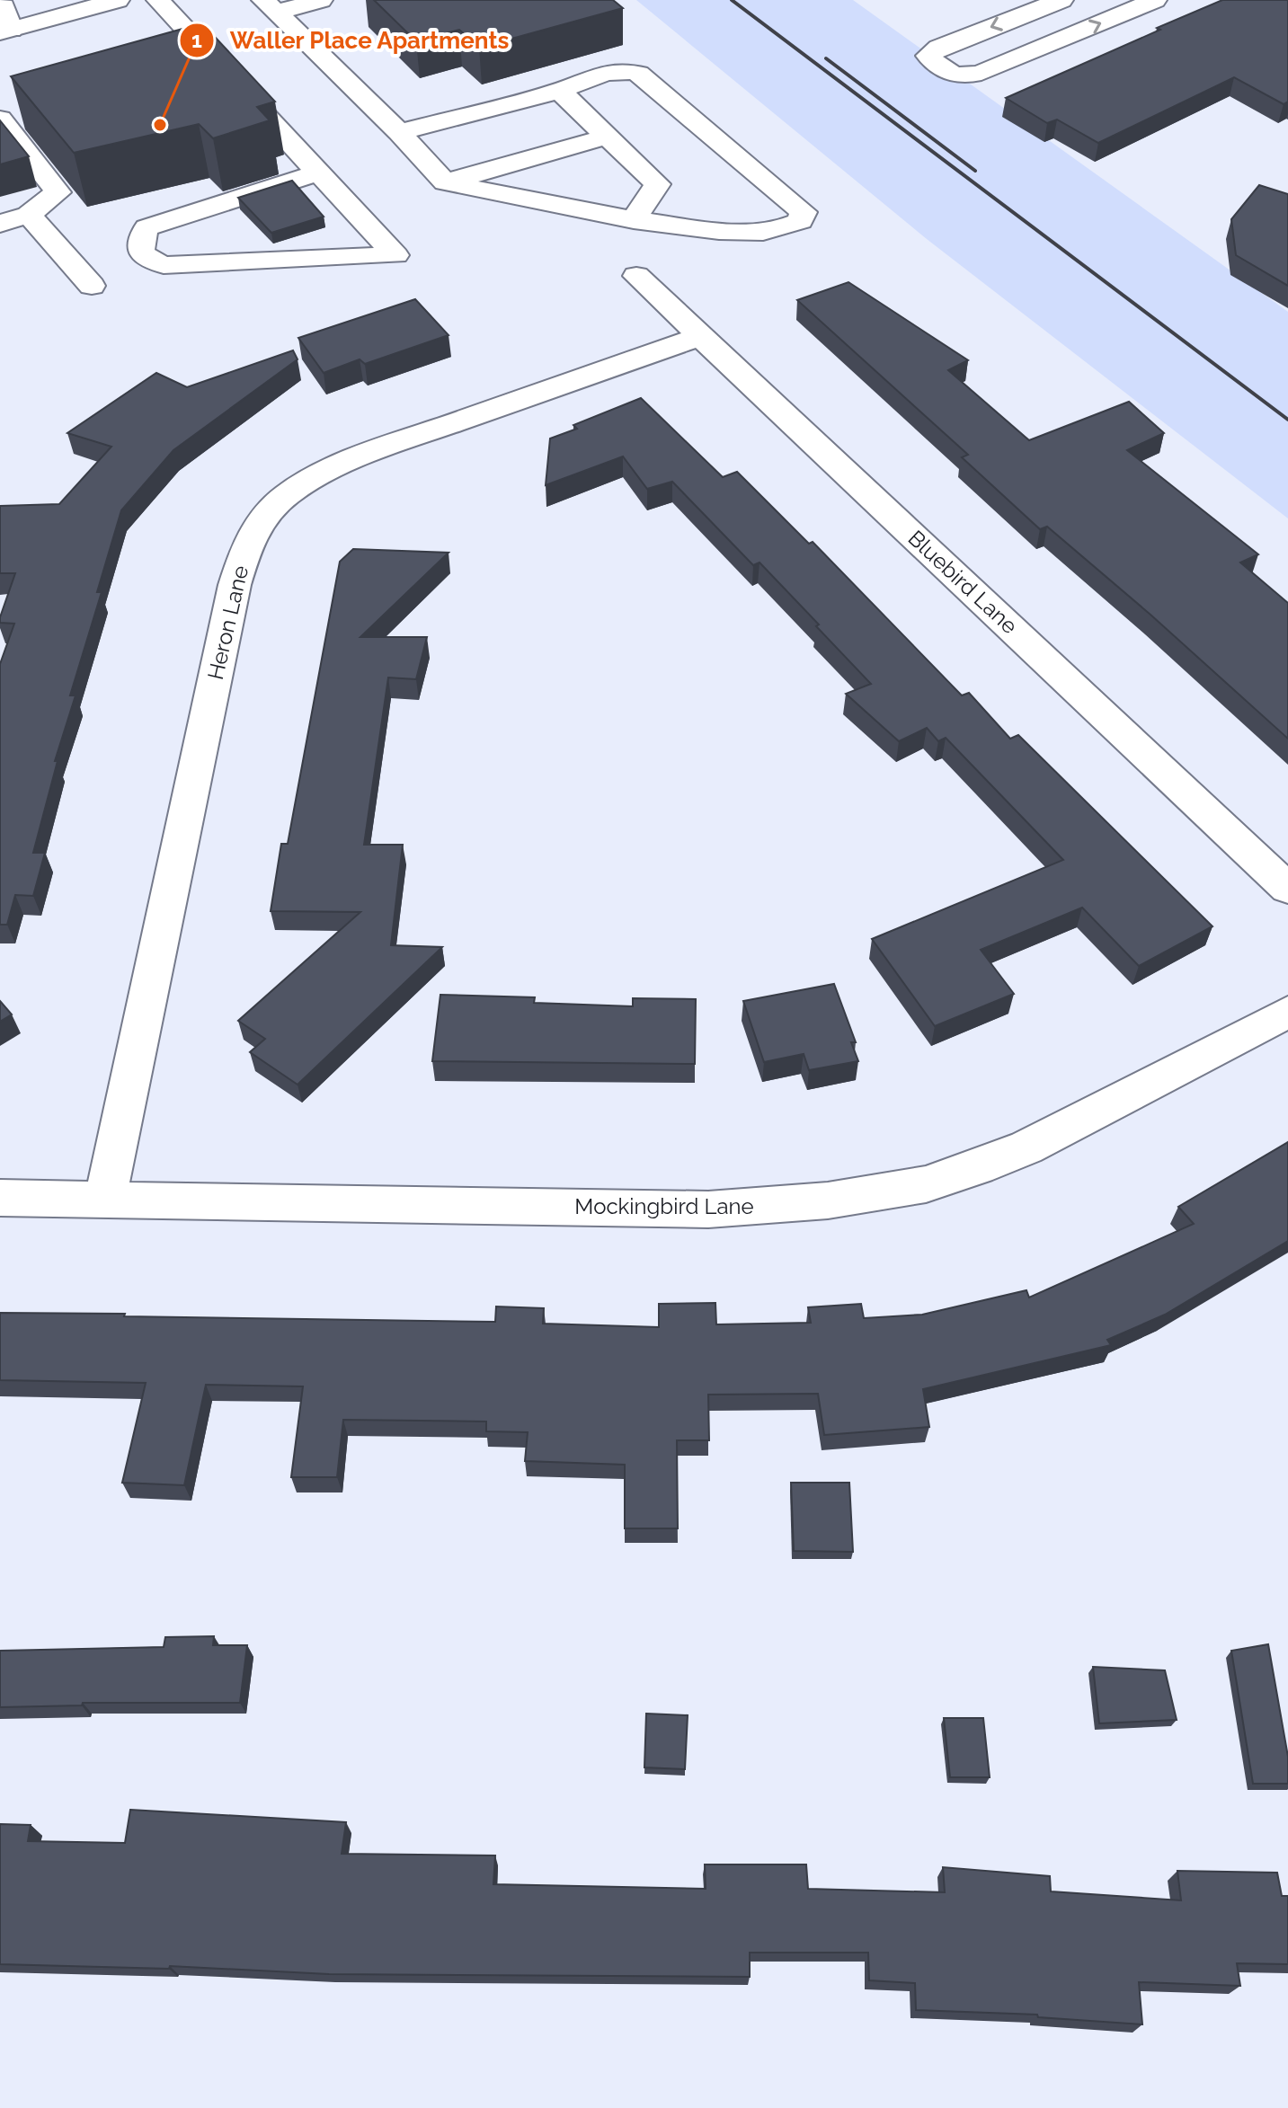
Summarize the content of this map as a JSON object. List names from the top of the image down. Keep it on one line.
{"streets":{"street":["Bluebird Lane","Heron Lane","Mockingbird Lane"]},"crossings":[["Bluebird Lane","Heron Lane"],["Heron Lane","Mockingbird Lane"]],"places":["Waller Place Apartments"]}
